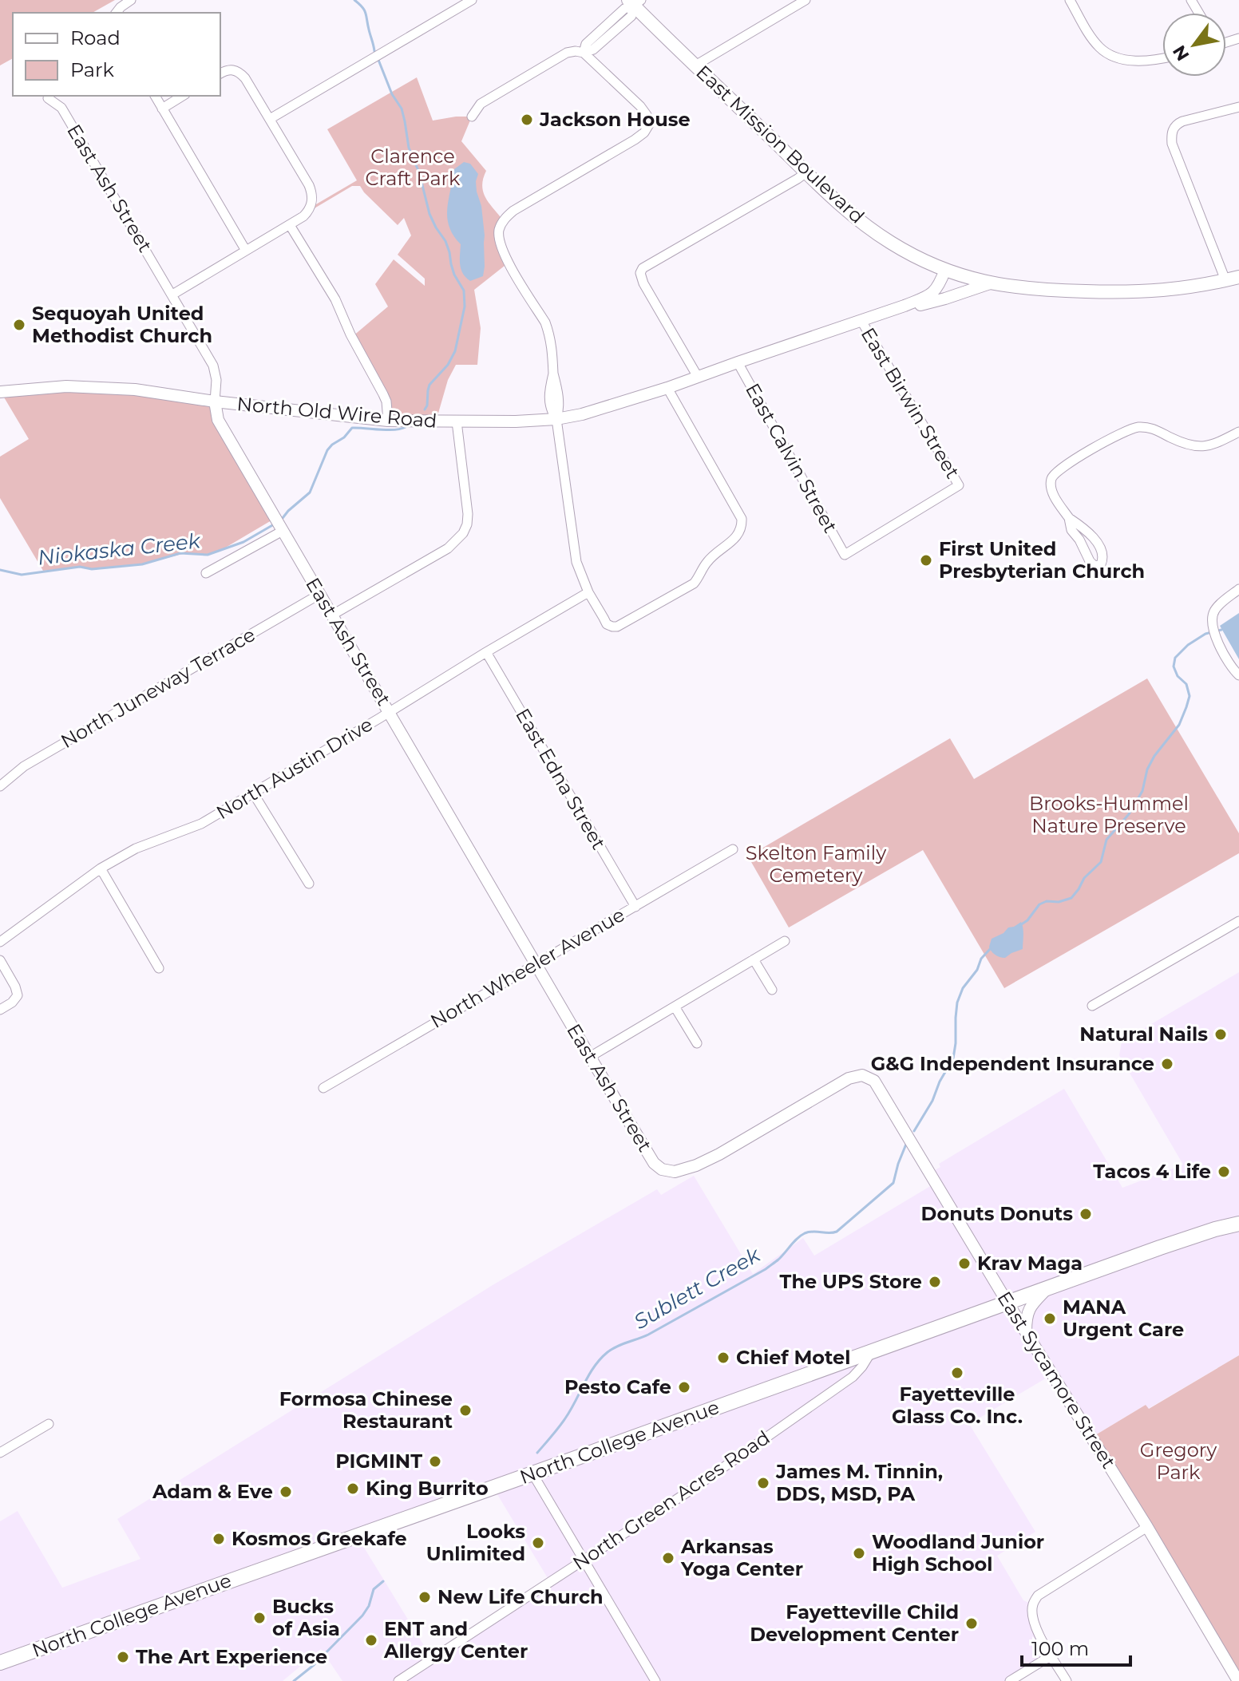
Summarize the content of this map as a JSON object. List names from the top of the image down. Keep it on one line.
{"streets":{"main road":["East Mission Boulevard","North College Avenue"],"street":["East Ash Street","East Birwin Street","North Old Wire Road","East Calvin Street","North Juneway Terrace","North Austin Drive","East Edna Street","North Wheeler Avenue","East Sycamore Street","North Green Acres Road"]},"crossings":[["East Mission Boulevard","North Old Wire Road"],["East Ash Street","North Old Wire Road"],["East Ash Street","North Juneway Terrace"],["East Ash Street","North Austin Drive"],["East Ash Street","North Wheeler Avenue"],["East Ash Street","East Sycamore Street"],["East Birwin Street","North Old Wire Road"],["East Birwin Street","East Calvin Street"],["North Old Wire Road","East Calvin Street"],["North Austin Drive","East Edna Street"],["East Edna Street","North Wheeler Avenue"],["East Sycamore Street","North College Avenue"],["North College Avenue","North Green Acres Road"]],"water":["Niokaska Creek","Sublett Creek"],"parks":["Clarence Craft Park","Brooks-Hummel Nature Preserve","Skelton Family Cemetery","Gregory Park"],"places":["Jackson House","Sequoyah United Methodist Church","First United Presbyterian Church","Natural Nails","G&G Independent Insurance","Tacos 4 Life","Donuts Donuts","Krav Maga","The UPS Store","MANA Urgent Care","Chief Motel","Fayetteville Glass Co. Inc.","Pesto Cafe","Formosa Chinese Restaurant","PIGMINT","James M. Tinnin, DDS, MSD, PA","King Burrito","Adam & Eve","Kosmos Greekafe","Looks Unlimited","Woodland Junior High School","Arkansas Yoga Center","New Life Church","Bucks of Asia","Fayetteville Child Development Center","ENT and Allergy Center","The Art Experience"],"legend":["Road","Park"],"scale_bar":"100 m","north":"bottom left"}
